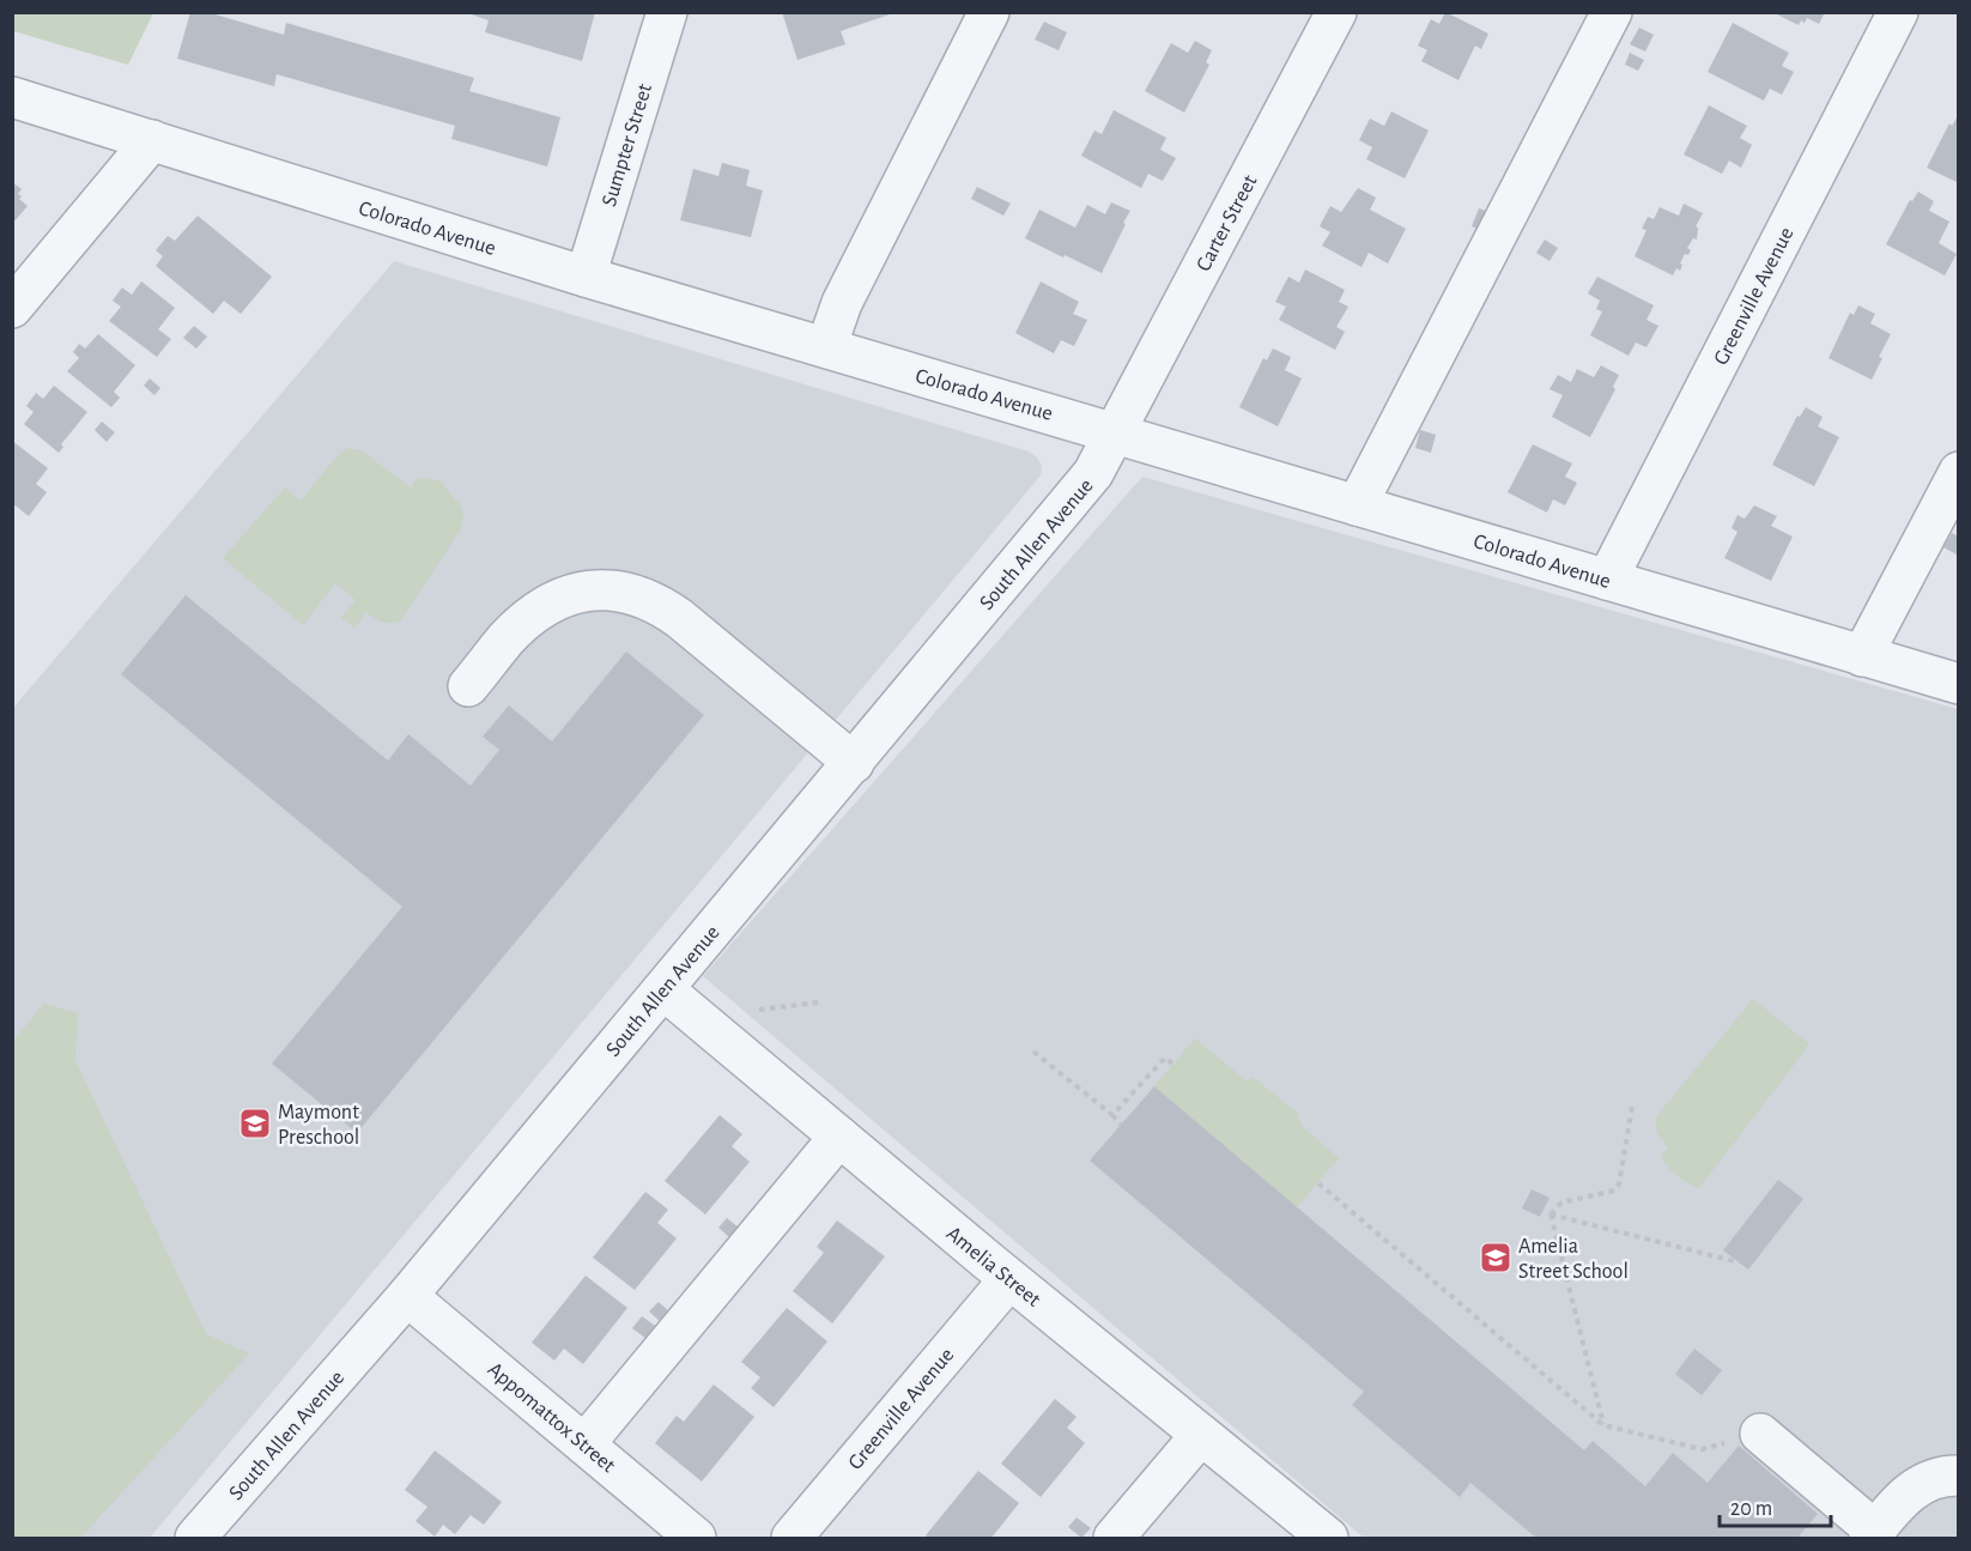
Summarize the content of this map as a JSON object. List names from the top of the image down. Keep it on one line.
{"streets":{"street":["Sumpter Street","Carter Street","Colorado Avenue","Greenville Avenue","South Allen Avenue","Amelia Street","Appomattox Street"]},"crossings":[["Sumpter Street","Colorado Avenue"],["Carter Street","Colorado Avenue"],["Carter Street","South Allen Avenue"],["Colorado Avenue","Greenville Avenue"],["Colorado Avenue","South Allen Avenue"],["Greenville Avenue","Amelia Street"],["South Allen Avenue","Amelia Street"],["South Allen Avenue","Appomattox Street"]],"places":{"school or university":["Maymont Preschool","Amelia Street School"]},"scale_bar":"20 m"}
